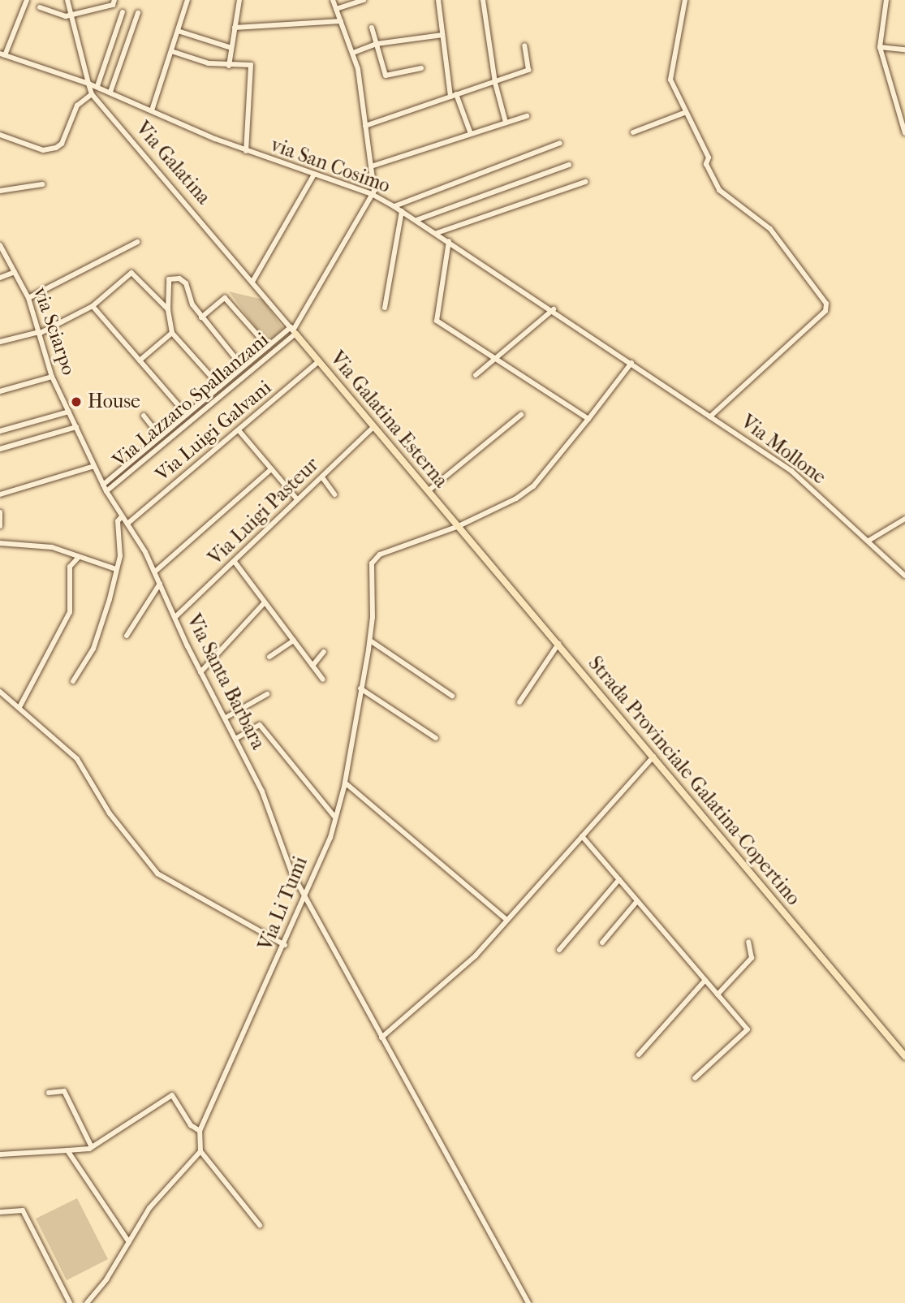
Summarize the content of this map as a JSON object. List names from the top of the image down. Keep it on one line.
{"streets":{"main road":["Via Galatina Esterna","Strada Provinciale Galatina-Copertino"],"street":["Via Galatina","via San Cosimo","via Sciarpo","Via Lazzaro Spallanzani","Via Luigi Galvani","Via Mollone","Via Luigi Pasteur","Via Santa Barbara","Via Li Tumi"]},"crossings":[["Via Galatina","via San Cosimo"],["Via Galatina","Via Lazzaro Spallanzani"],["Via Galatina","Via Galatina Esterna"],["via San Cosimo","Via Mollone"],["via Sciarpo","Via Lazzaro Spallanzani"],["via Sciarpo","Via Santa Barbara"],["Via Lazzaro Spallanzani","Via Galatina Esterna"],["Via Lazzaro Spallanzani","Via Santa Barbara"],["Via Galatina Esterna","Via Luigi Galvani"],["Via Galatina Esterna","Via Luigi Pasteur"],["Via Galatina Esterna","Strada Provinciale Galatina-Copertino"],["Via Galatina Esterna","Via Li Tumi"],["Via Luigi Galvani","Via Santa Barbara"],["Via Luigi Pasteur","Via Santa Barbara"],["Via Santa Barbara","Via Li Tumi"],["Strada Provinciale Galatina-Copertino","Via Li Tumi"]],"places":["House"]}
